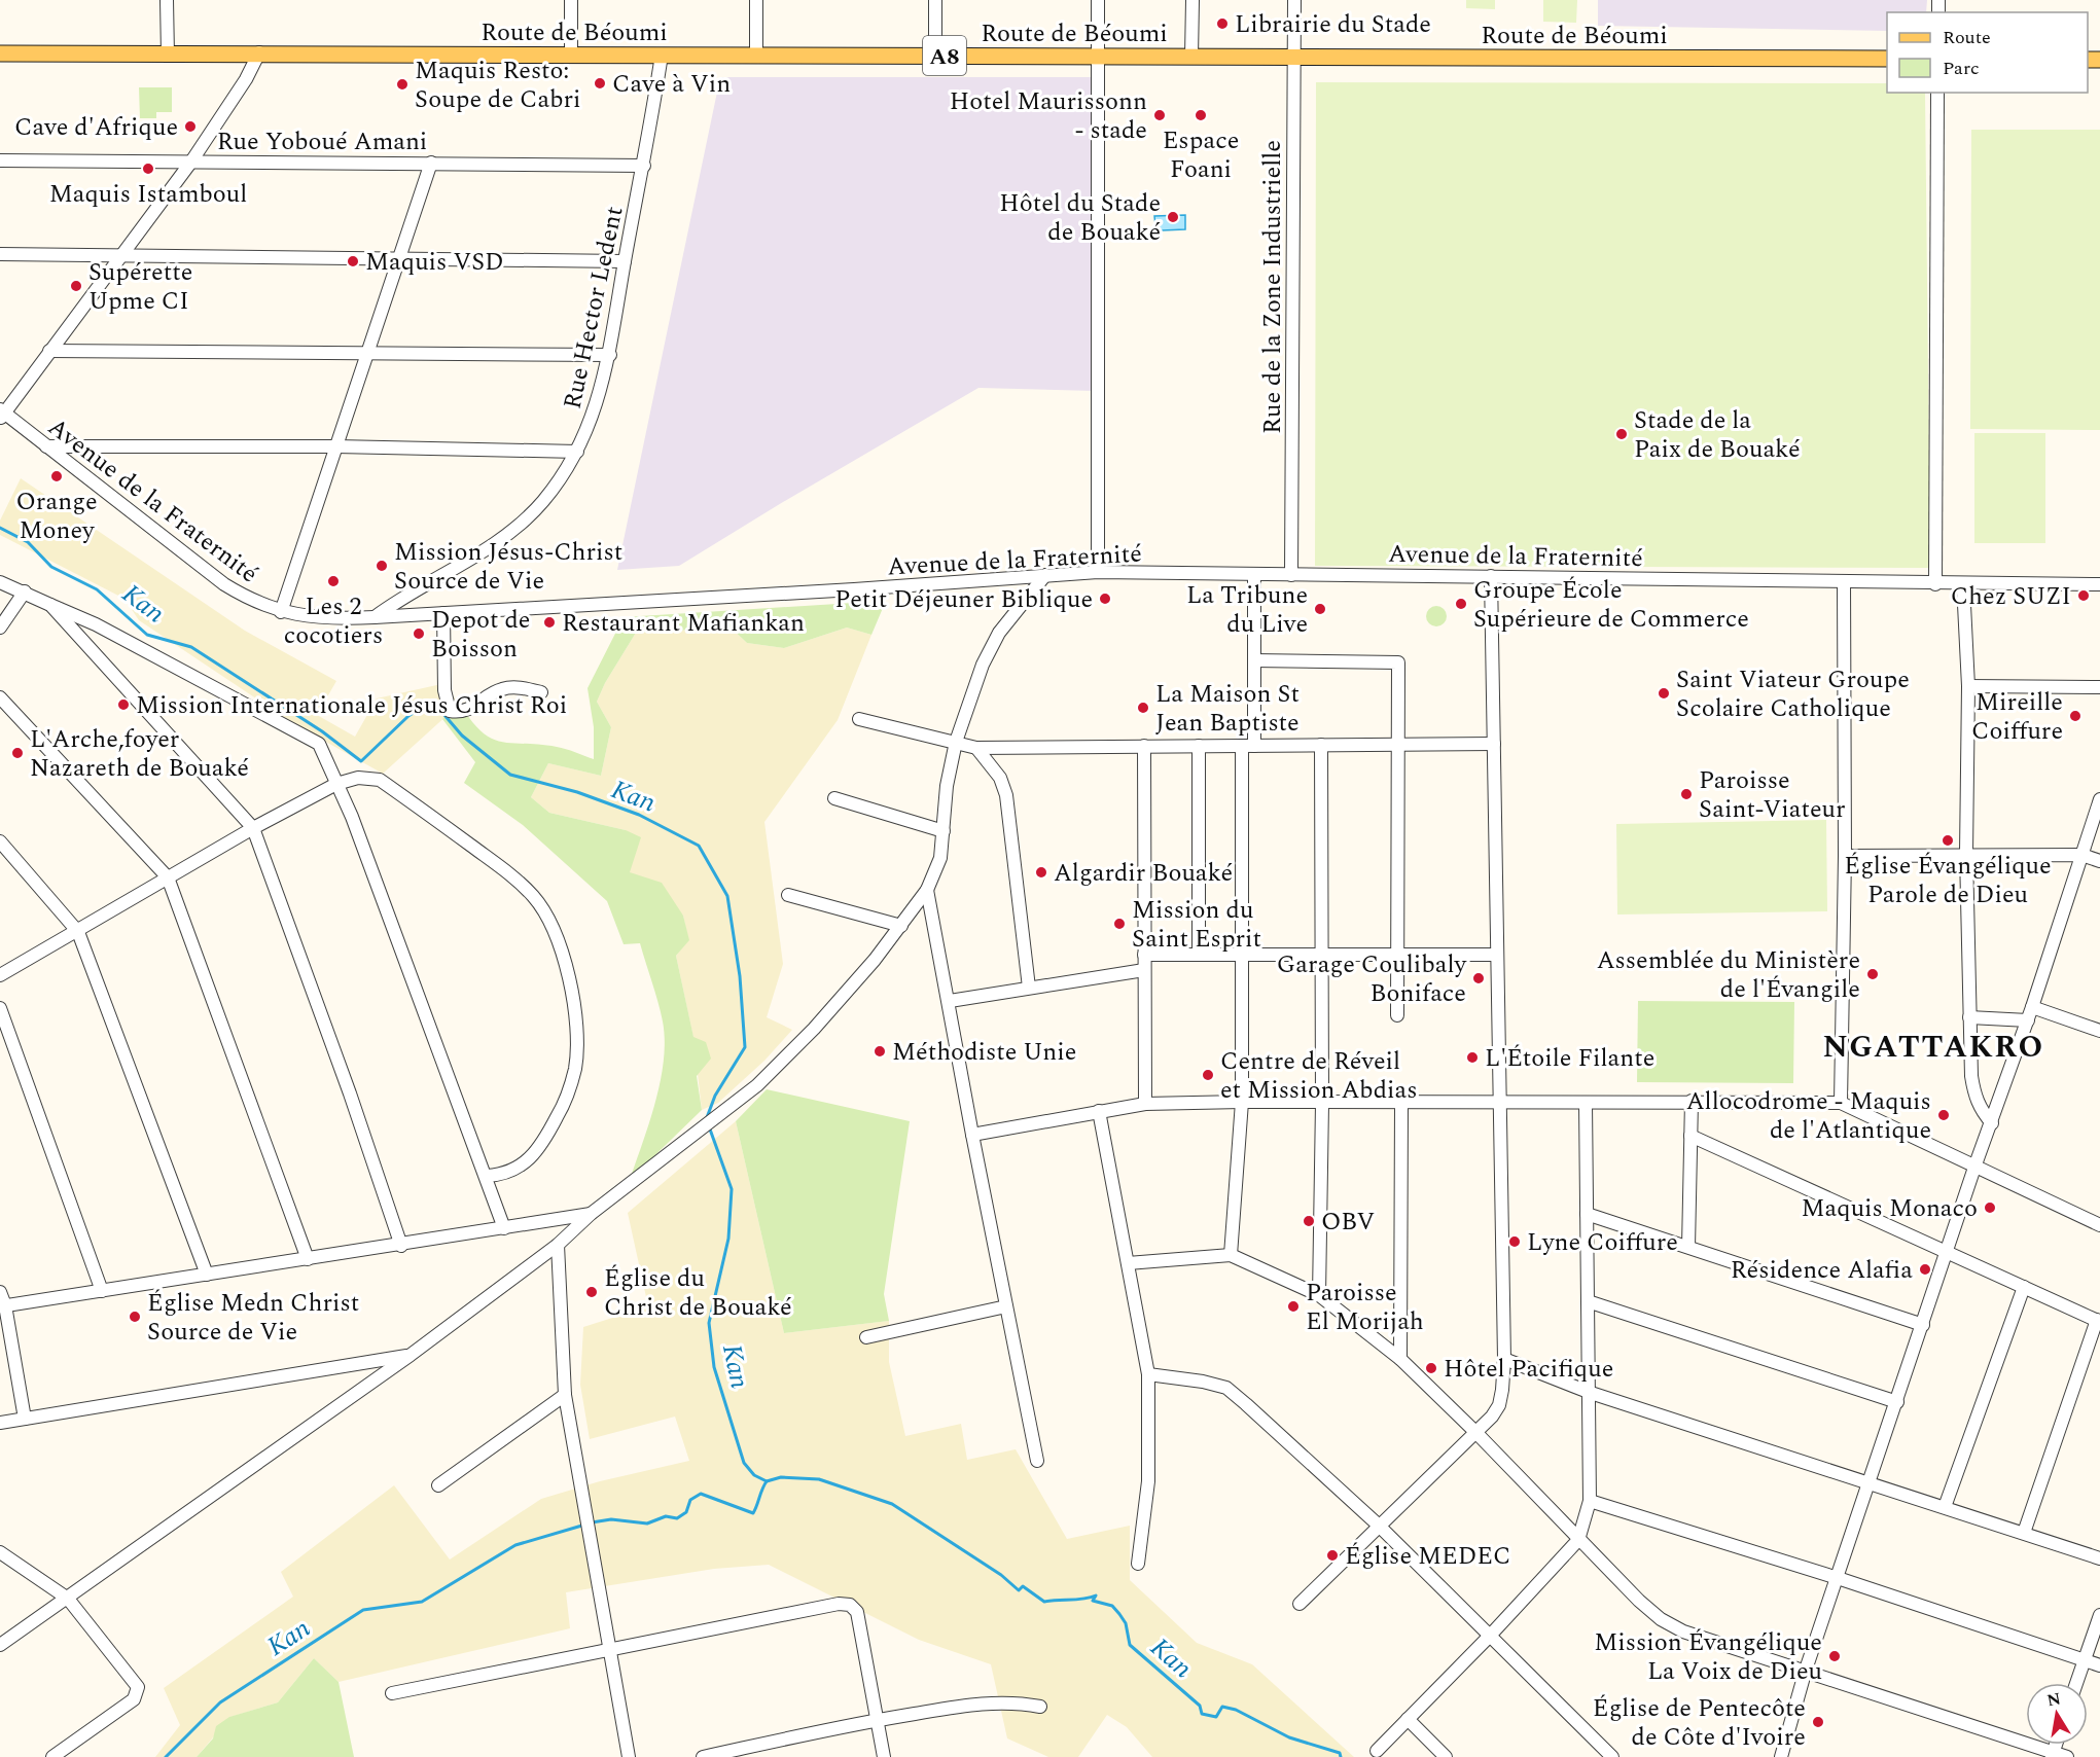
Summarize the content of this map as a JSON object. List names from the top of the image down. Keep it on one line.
{"streets":{"main road":["Route de Béoumi","A8"],"street":["Rue Yoboué Amani","Rue de la Zone Industrielle","Rue Hector Ledent","Avenue de la Fraternité"]},"crossings":[["Route de Béoumi","Rue de la Zone Industrielle"],["Route de Béoumi","Rue Hector Ledent"],["Rue Yoboué Amani","Rue Hector Ledent"],["Rue de la Zone Industrielle","Avenue de la Fraternité"],["Rue Hector Ledent","Avenue de la Fraternité"]],"districts":["NGATTAKRO"],"water":["Kan"],"places":["Librairie du Stade","Cave à Vin","Maquis Resto: Soupe de Cabri","Hotel Maurissonn - stade","Espace Foani","Cave d'Afrique","Maquis Istamboul","Hôtel du Stade de Bouaké","Maquis VSD","Supérette Upme CI","Stade de la Paix de Bouaké","Orange Money","Mission Jésus-Christ Source de Vie","Les 2 cocotiers","Chez SUZI","Petit Déjeuner Biblique","Groupe École Supérieure de Commerce","La Tribune du Live","Restaurant Mafiankan","Depot de Boisson","Saint Viateur Groupe Scolaire Catholique","Mission Internationale Jésus Christ Roi","La Maison St Jean Baptiste","Mireille Coiffure","L'Arche,foyer Nazareth de Bouaké","Paroisse Saint-Viateur","Église Évangélique Parole de Dieu","Algardir Bouaké","Mission du Saint Esprit","Assemblée du Ministère de l'Évangile","Garage Coulibaly Boniface","Méthodiste Unie","L'Étoile Filante","Centre de Réveil et Mission Abdias","Allocodrome - Maquis de l'Atlantique","Maquis Monaco","OBV","Lyne Coiffure","Résidence Alafia","Église du Christ de Bouaké","Paroisse El Morijah","Église Medn Christ Source de Vie","Hôtel Pacifique","Église MEDEC","Mission Évangélique La Voix de Dieu","Église de Pentecôte de Côte d'Ivoire"],"legend":["Route","Parc"],"north":"top"}
